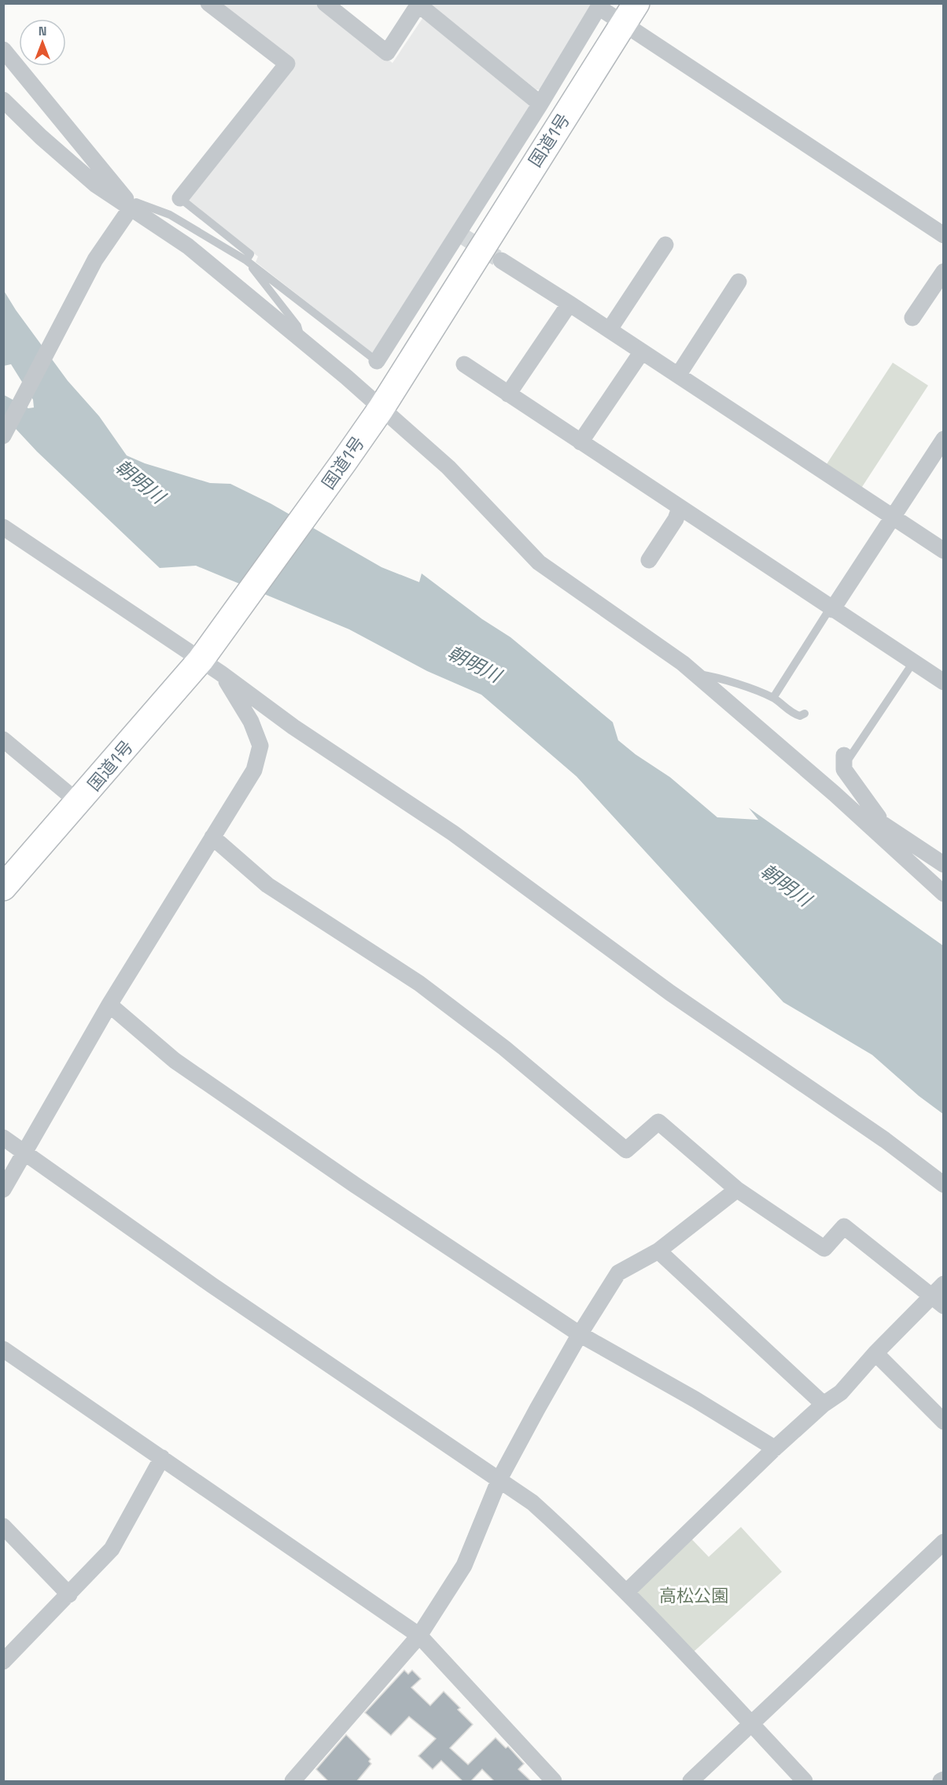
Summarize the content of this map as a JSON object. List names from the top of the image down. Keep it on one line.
{"streets":{"highway":["国道1号"]},"water":["朝明川"],"parks":["高松公園"],"north":"top"}
